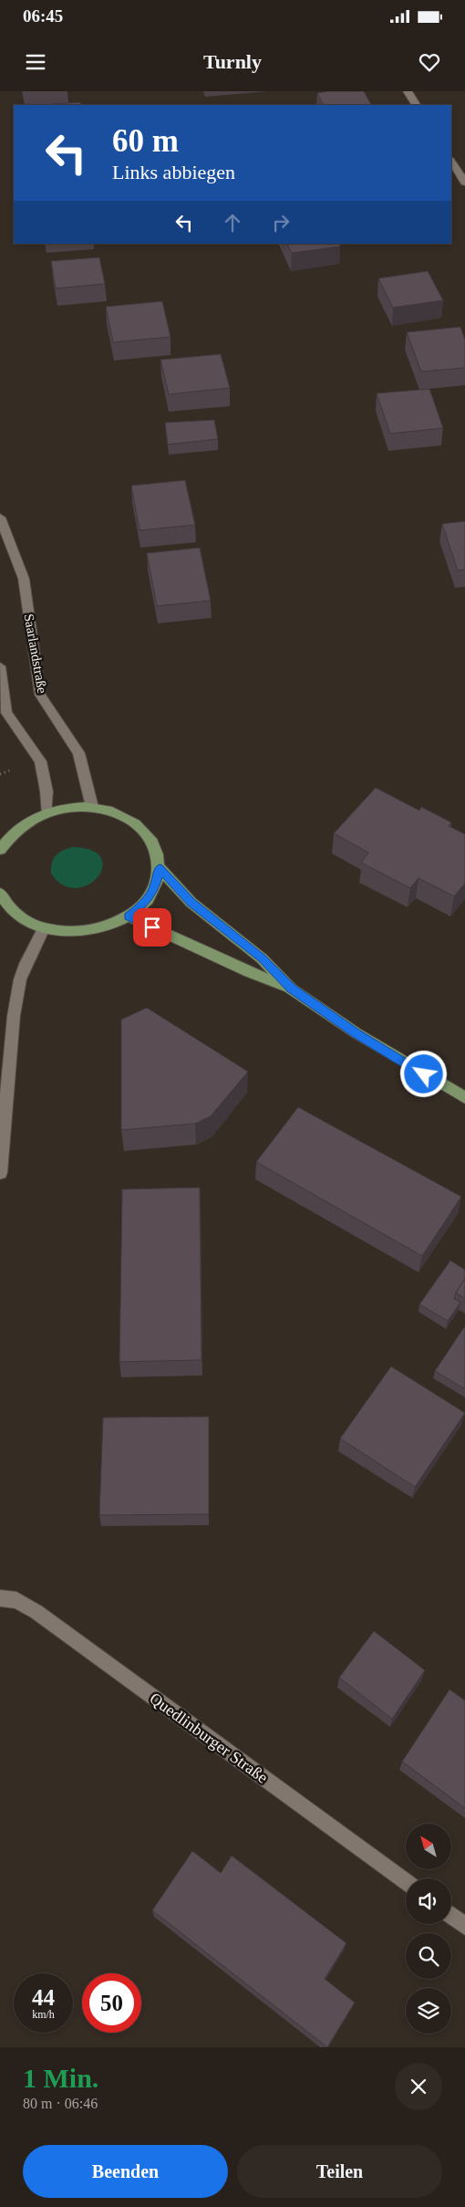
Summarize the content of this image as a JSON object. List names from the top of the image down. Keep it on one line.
{"streets":{"street":["Saarlandstraße","Quedlinburger Straße"]},"north":"top left","page":{"status":"06:45","header":"Turnly","turn":["60 m","Links abbiegen"],"speed":"44 km/h","limit":"50","heading":["1 Min.","80 m · 06:46"],"buttons":["Beenden","Teilen"]}}
